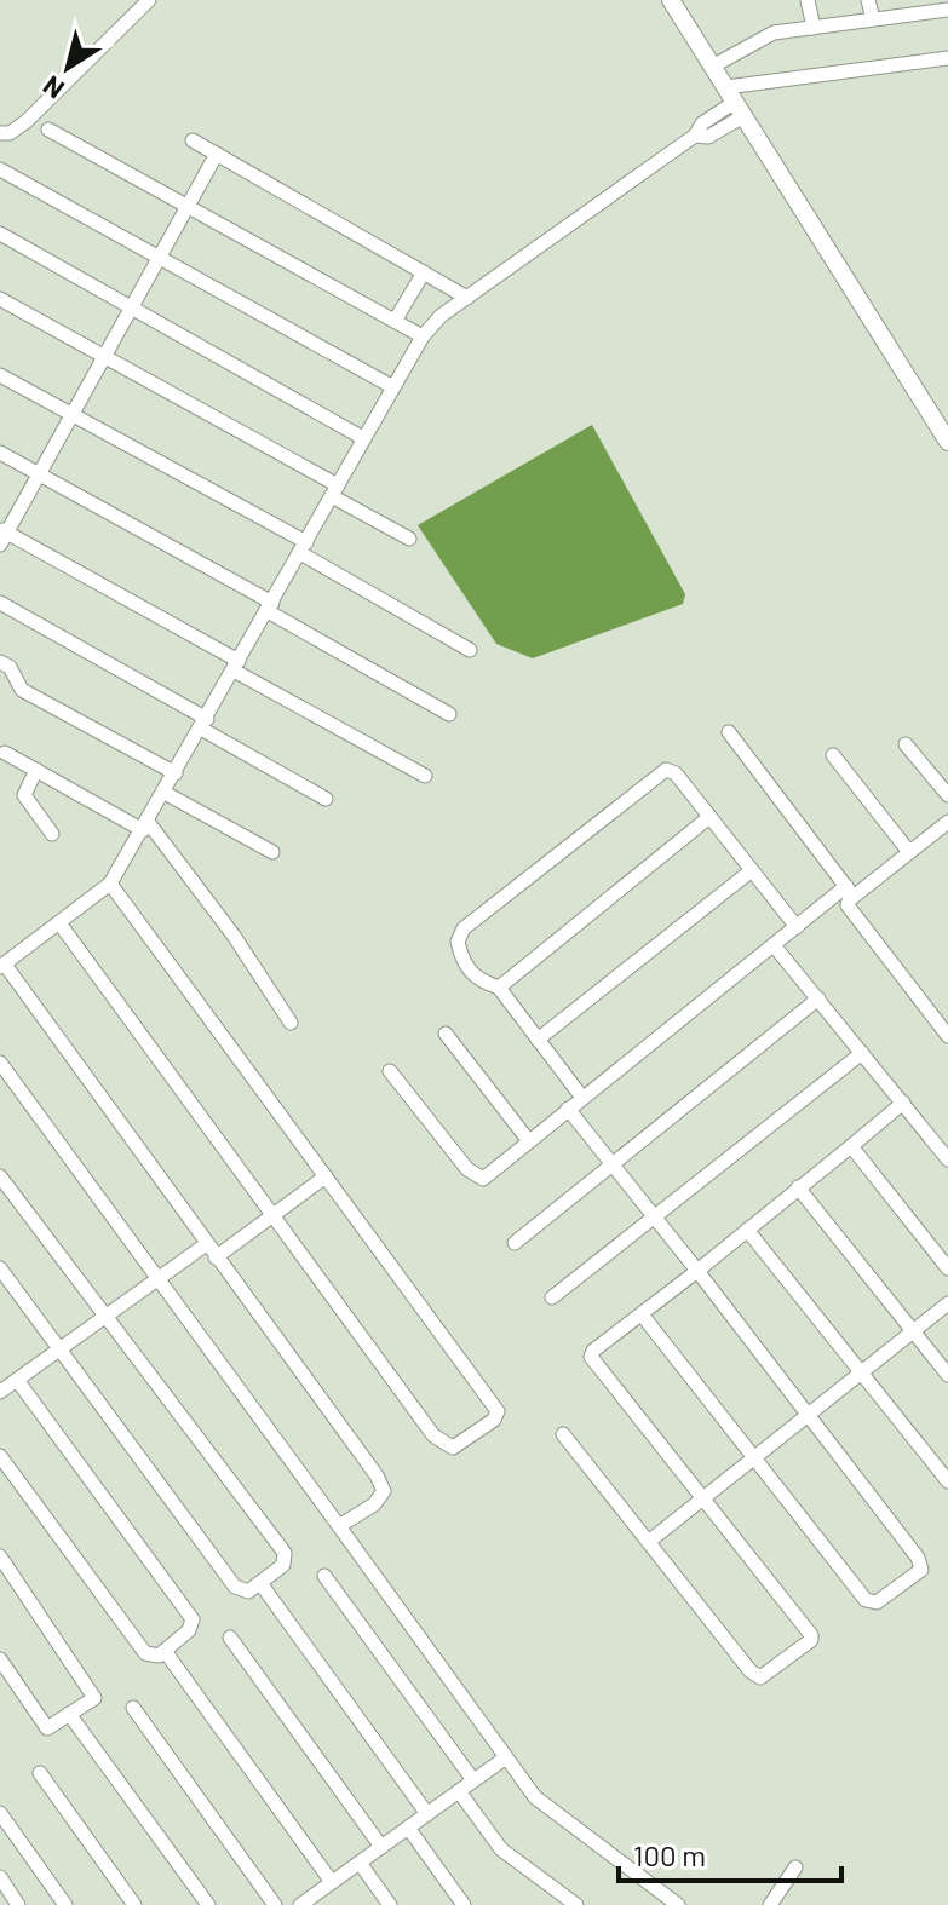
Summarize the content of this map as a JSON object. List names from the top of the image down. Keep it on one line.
{"scale_bar":"100 m","north":"bottom left"}
